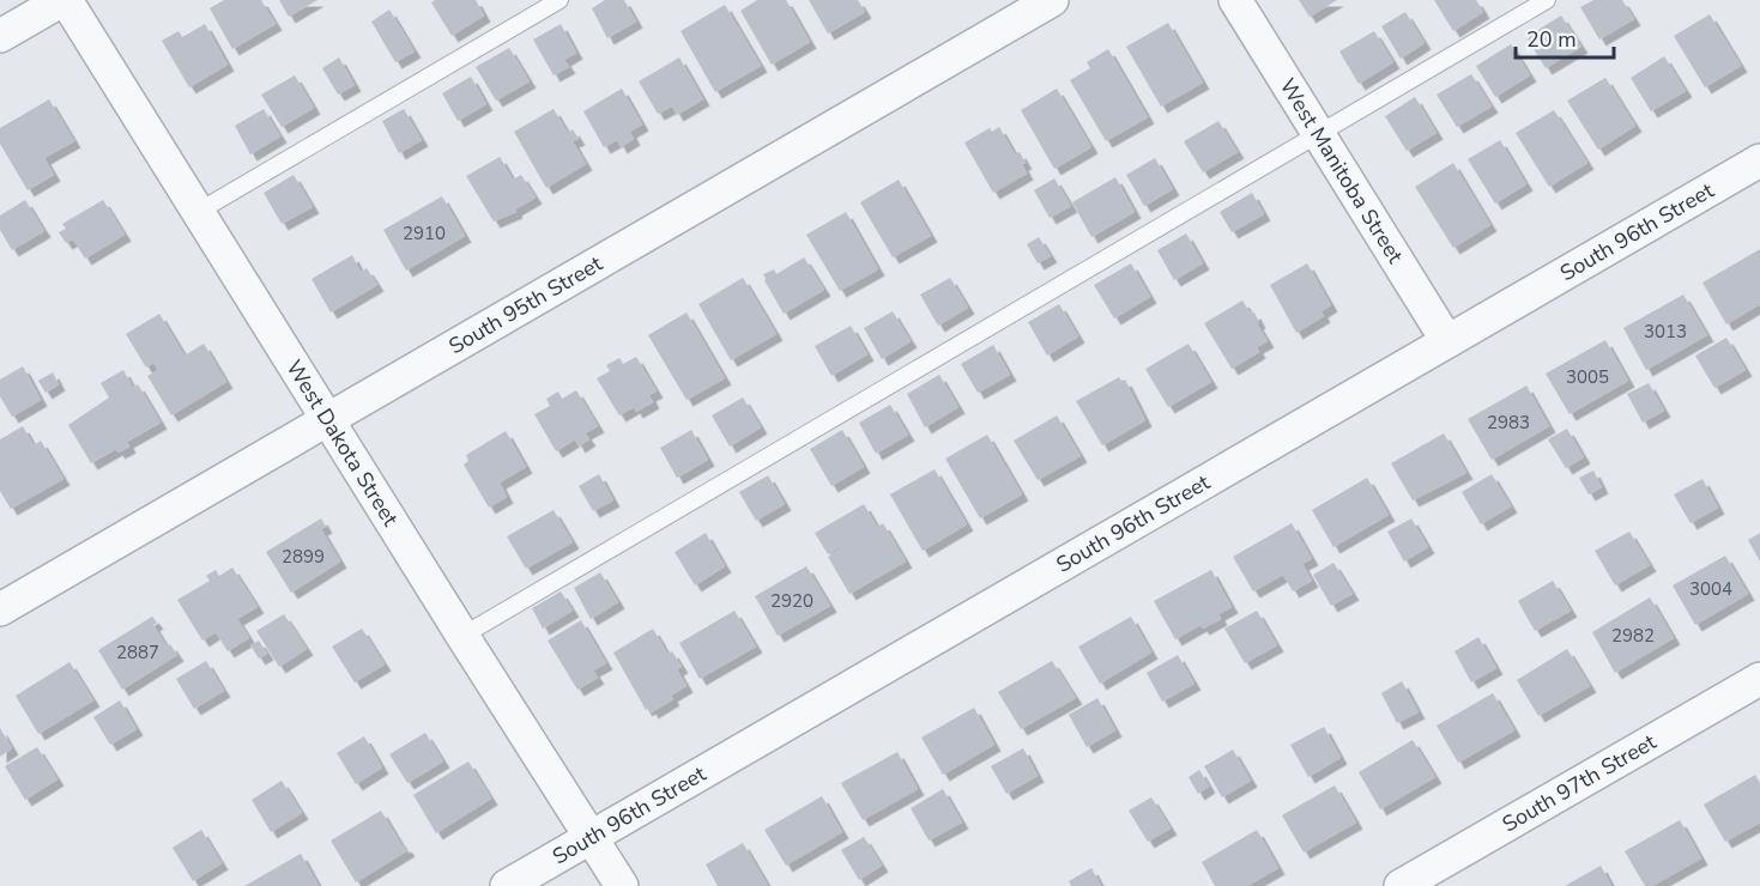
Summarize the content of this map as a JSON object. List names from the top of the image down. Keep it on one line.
{"streets":{"street":["West Manitoba Street","South 96th Street","South 95th Street","West Dakota Street","South 97th Street"]},"crossings":[["West Manitoba Street","South 96th Street"],["South 96th Street","West Dakota Street"],["South 95th Street","West Dakota Street"]],"house_numbers":["2910","3013","3005","2983","2899","3004","2920","2982","2887"],"scale_bar":"20 m"}
